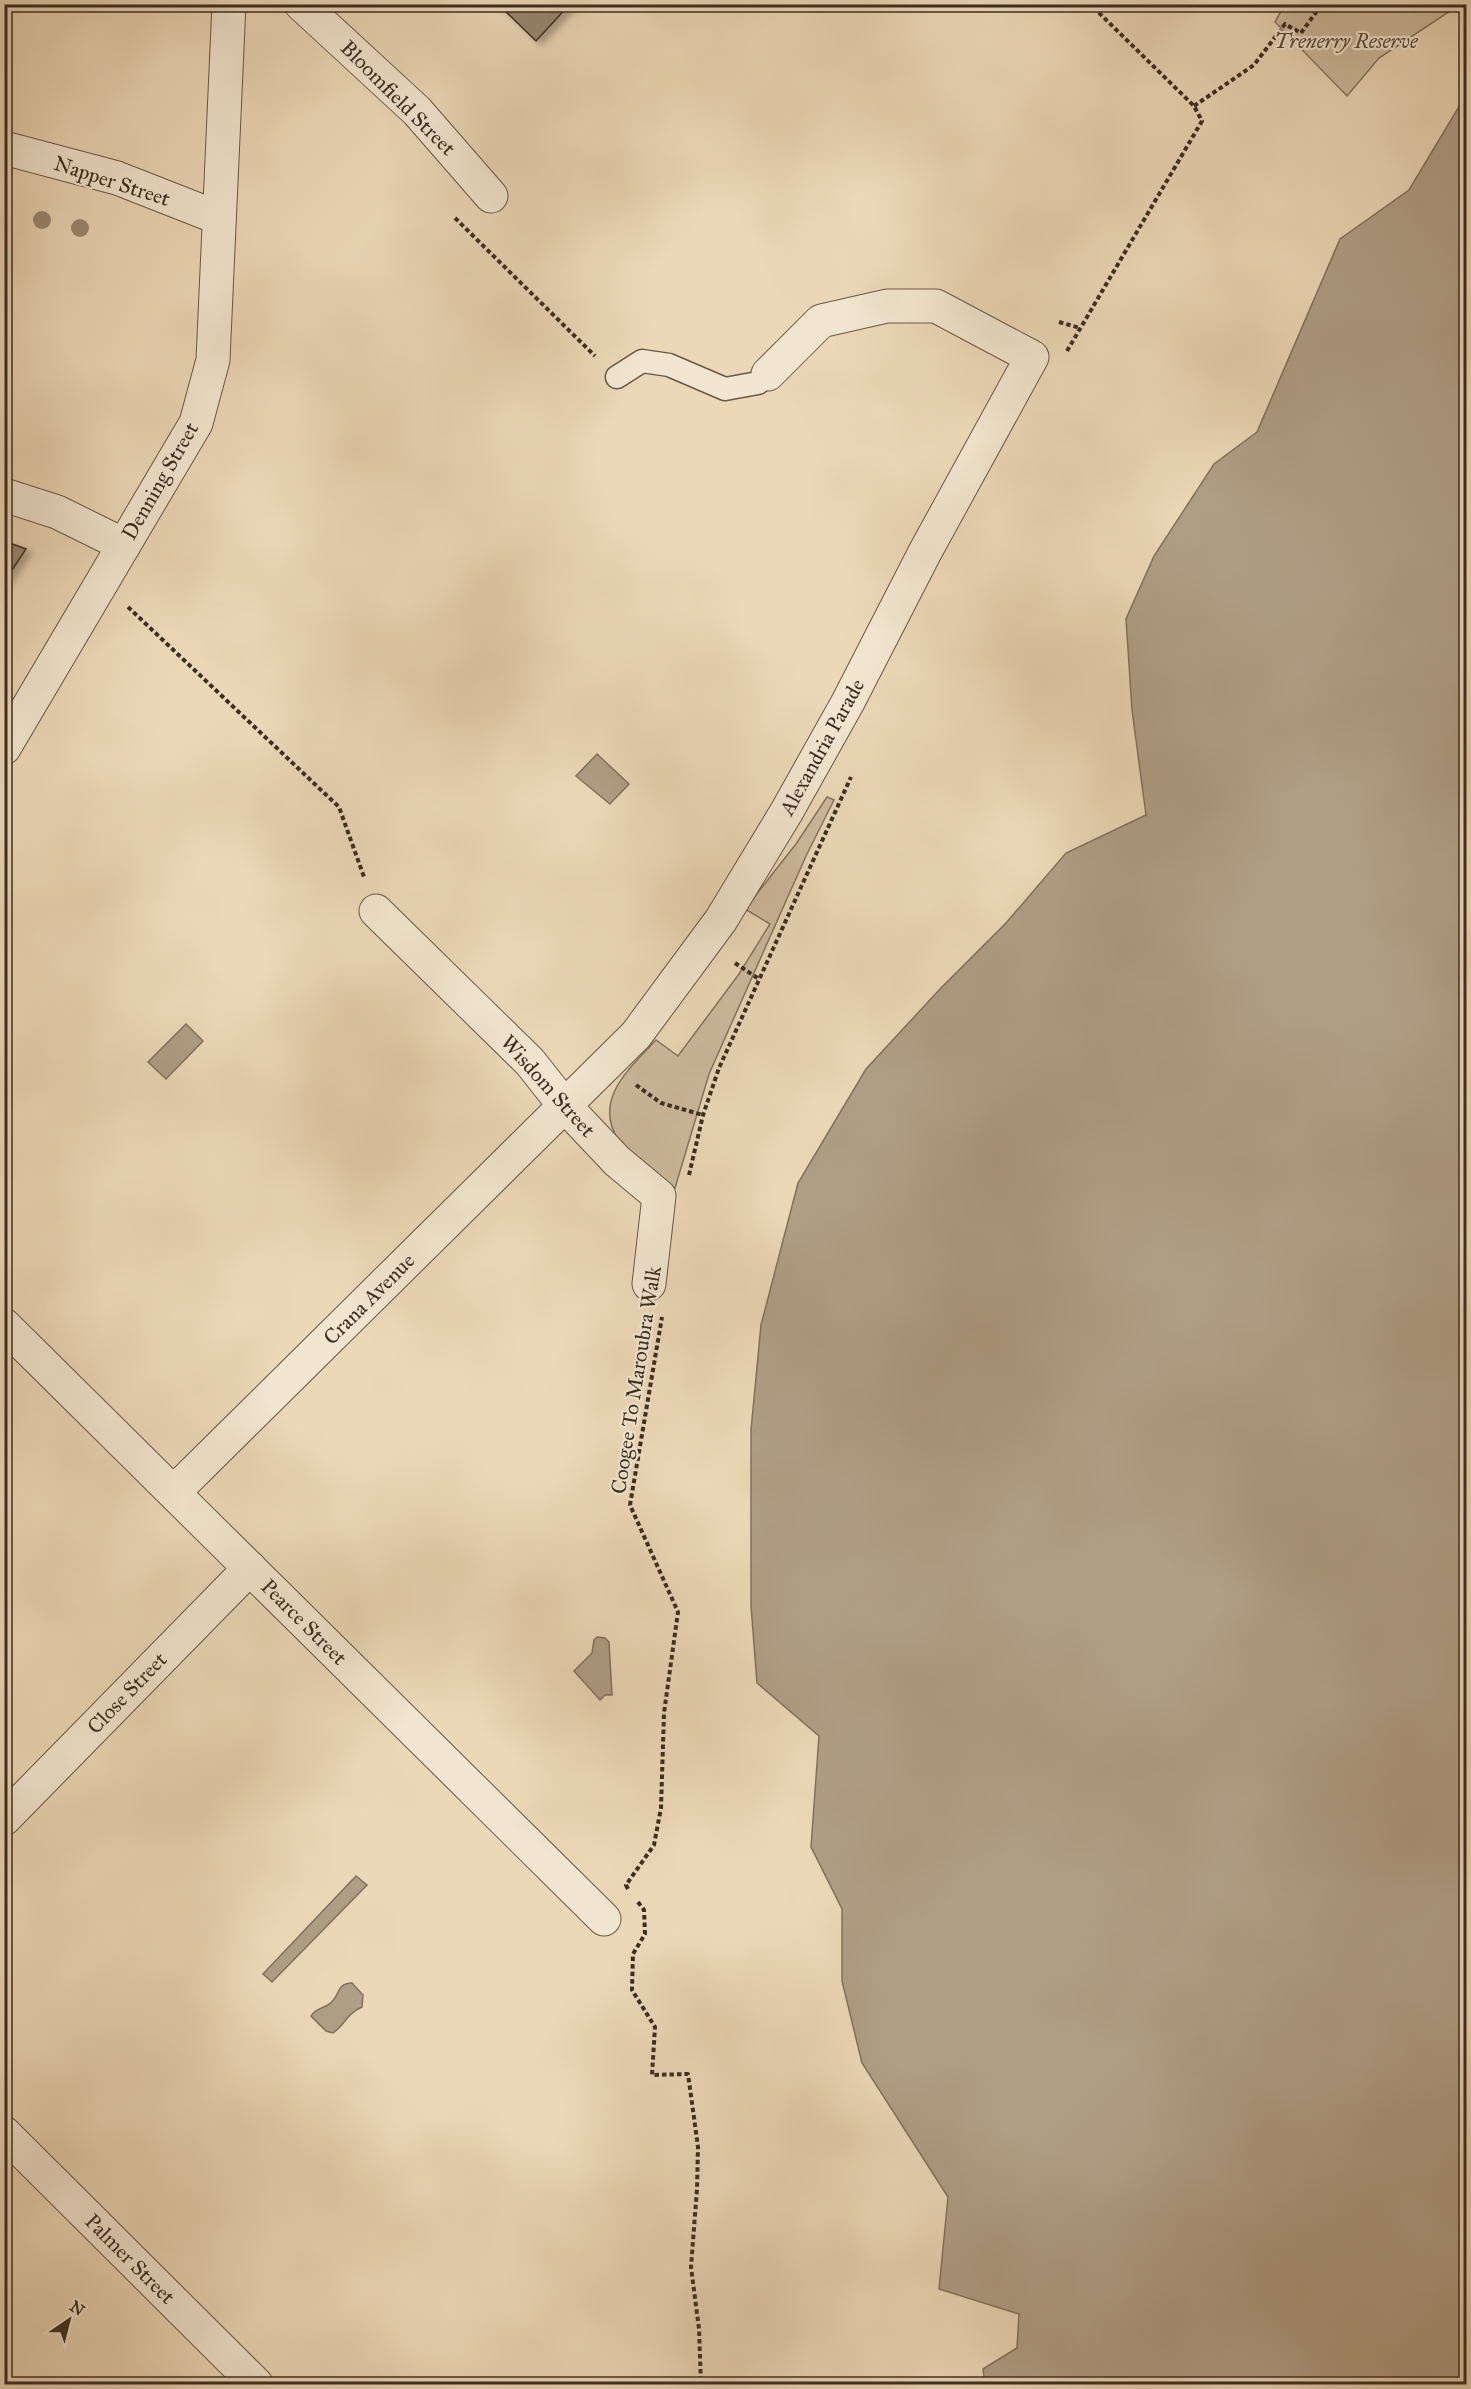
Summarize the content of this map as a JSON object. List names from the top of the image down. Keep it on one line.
{"streets":{"street":["Bloomfield Street","Napper Street","Denning Street","Alexandria Parade","Wisdom Street","Crana Avenue","Pearce Street","Close Street","Palmer Street"],"path":["Coogee To Maroubra Walk"]},"crossings":[["Napper Street","Denning Street"],["Alexandria Parade","Wisdom Street"],["Alexandria Parade","Crana Avenue"],["Wisdom Street","Crana Avenue"],["Wisdom Street","Coogee To Maroubra Walk"],["Crana Avenue","Pearce Street"],["Pearce Street","Close Street"]],"parks":["Trenerry Reserve"],"north":"top right"}
